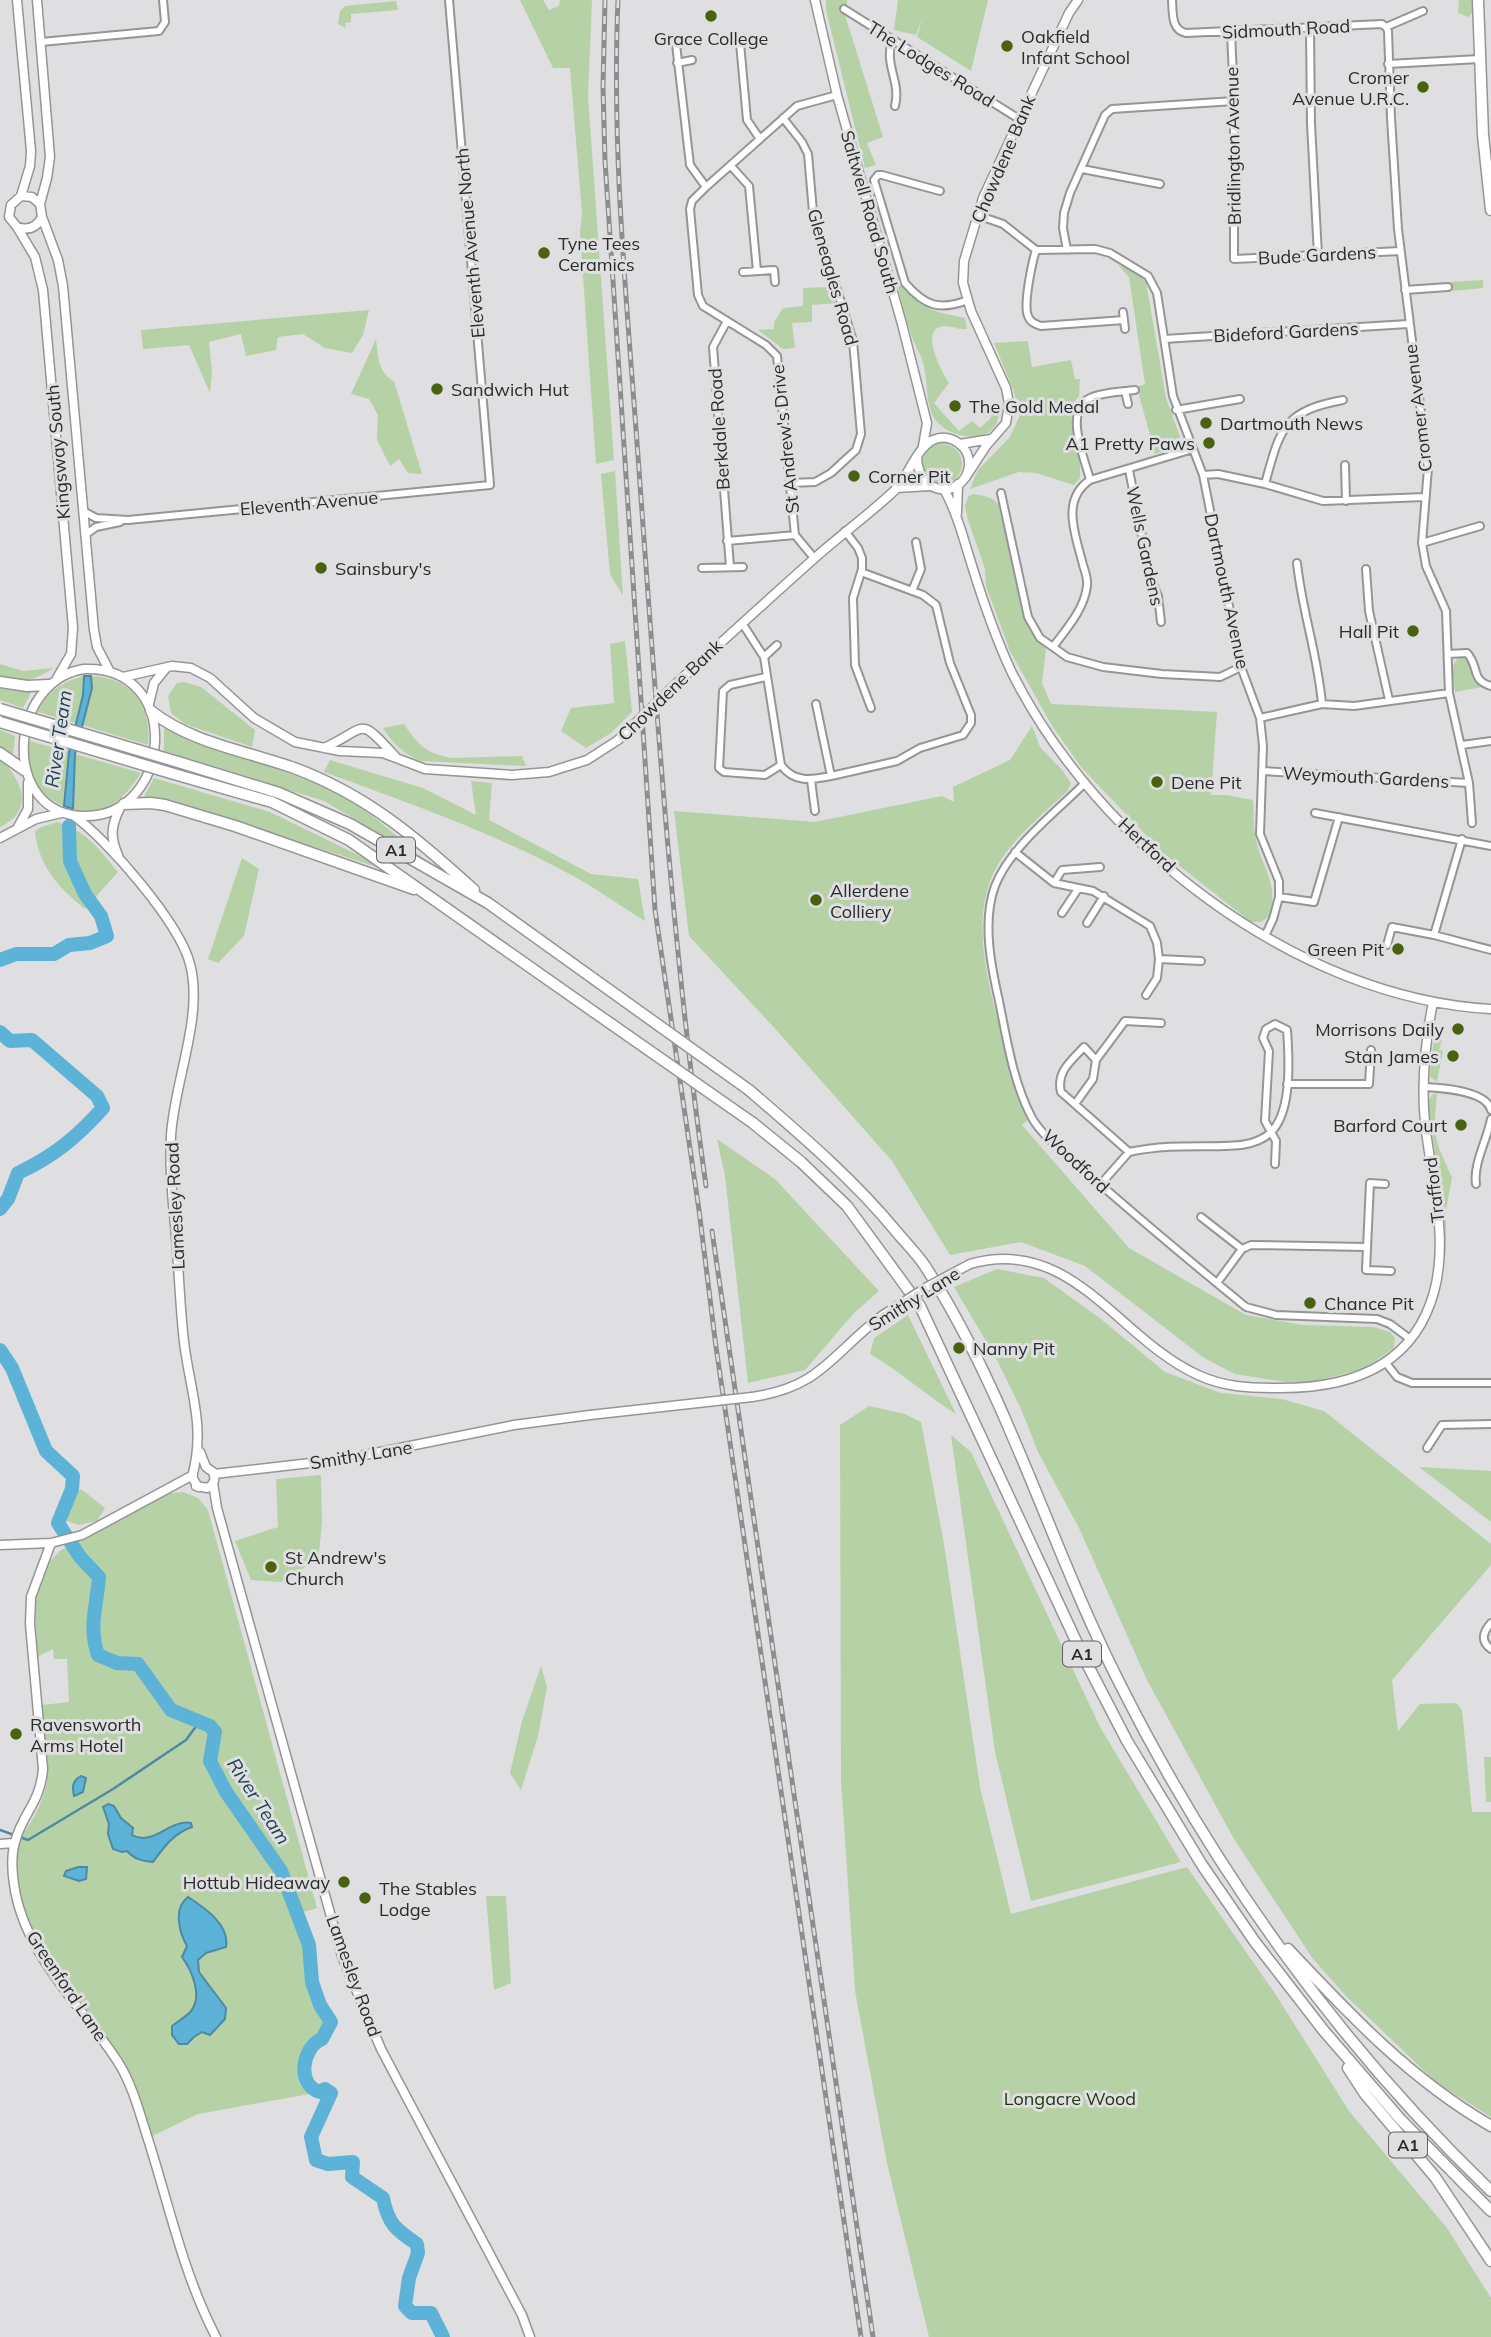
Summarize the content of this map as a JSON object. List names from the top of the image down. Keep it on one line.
{"streets":{"main road":["A1"],"street":["Sidmouth Road","The Lodges Road","Bridlington Avenue","Chowdene Bank","Saltwell Road South","Eleventh Avenue North","Bude Gardens","Gleneagles Road","Bideford Gardens","Cromer Avenue","Berkdale Road","St Andrew's Drive","Kingsway South","Eleventh Avenue","Wells Gardens","Dartmouth Avenue","Weymouth Gardens","Hertford","Woodford","Trafford","Lamesley Road","Smithy Lane","Greenford Lane"]},"crossings":[["Sidmouth Road","Bridlington Avenue"],["Sidmouth Road","Cromer Avenue"],["The Lodges Road","Chowdene Bank"],["Bridlington Avenue","Bude Gardens"],["Chowdene Bank","Saltwell Road South"],["Chowdene Bank","St Andrew's Drive"],["Chowdene Bank","Hertford"],["Saltwell Road South","St Andrew's Drive"],["Saltwell Road South","Hertford"],["Eleventh Avenue North","Eleventh Avenue"],["Bude Gardens","Cromer Avenue"],["Gleneagles Road","St Andrew's Drive"],["Bideford Gardens","Cromer Avenue"],["Bideford Gardens","Dartmouth Avenue"],["Cromer Avenue","Weymouth Gardens"],["Berkdale Road","St Andrew's Drive"],["Kingsway South","Eleventh Avenue"],["Kingsway South","Lamesley Road"],["Dartmouth Avenue","Weymouth Gardens"],["Hertford","Woodford"],["Hertford","Trafford"],["Woodford","Trafford"],["Trafford","Smithy Lane"],["Lamesley Road","Smithy Lane"]],"water":["River Team"],"parks":["Longacre Wood"],"places":["Grace College","Oakfield Infant School","Cromer Avenue U.R.C.","Tyne Tees Ceramics","Sandwich Hut","The Gold Medal","Dartmouth News","A1 Pretty Paws","Corner Pit","Sainsbury's","Hall Pit","Dene Pit","Allerdene Colliery","Green Pit","Morrisons Daily","Stan James","Barford Court","Chance Pit","Nanny Pit","St Andrew's Church","Ravensworth Arms Hotel","Hottub Hideaway","The Stables Lodge"]}
